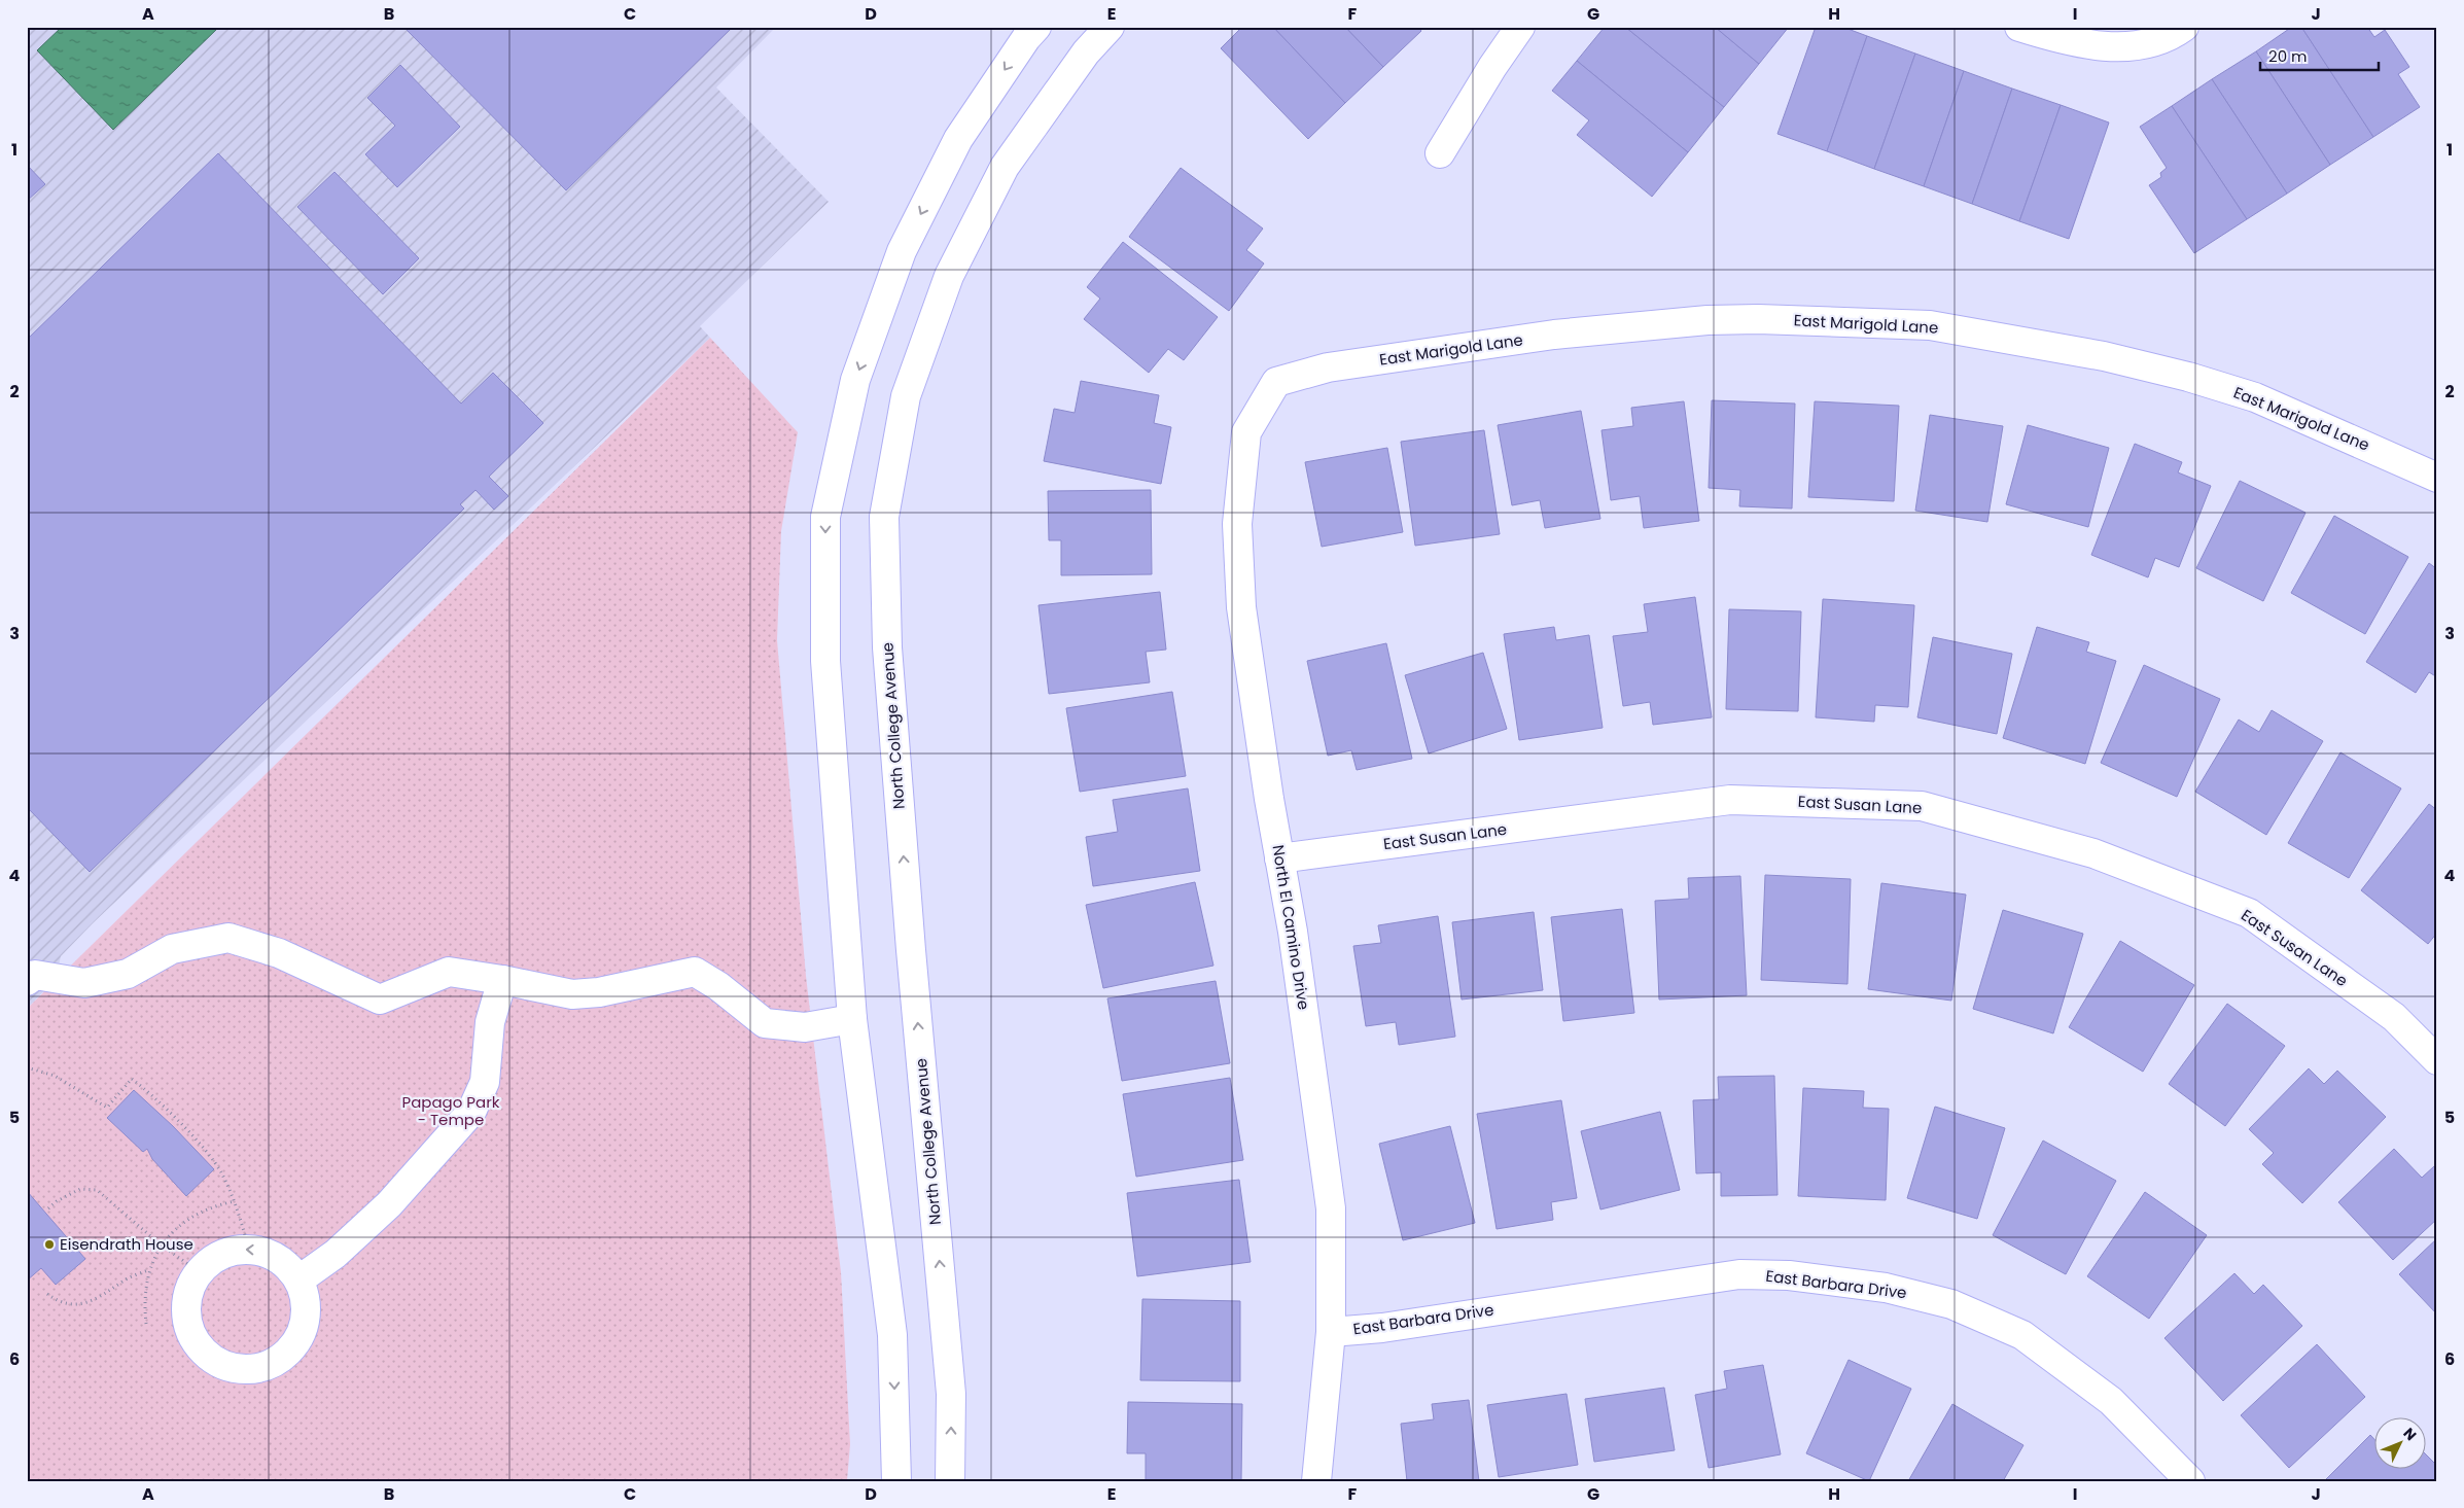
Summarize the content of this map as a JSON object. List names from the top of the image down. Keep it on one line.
{"streets":{"street":["East Marigold Lane","North College Avenue","East Susan Lane","North El Camino Drive","East Barbara Drive"]},"crossings":[["East Marigold Lane","North El Camino Drive"],["East Susan Lane","North El Camino Drive"],["North El Camino Drive","East Barbara Drive"]],"parks":["Papago Park - Tempe"],"places":["Eisendrath House"],"scale_bar":"20 m","north":"top right","grid":{"columns":["A","B","C","D","E","F","G","H","I","J"],"rows":["1","2","3","4","5","6"]}}
